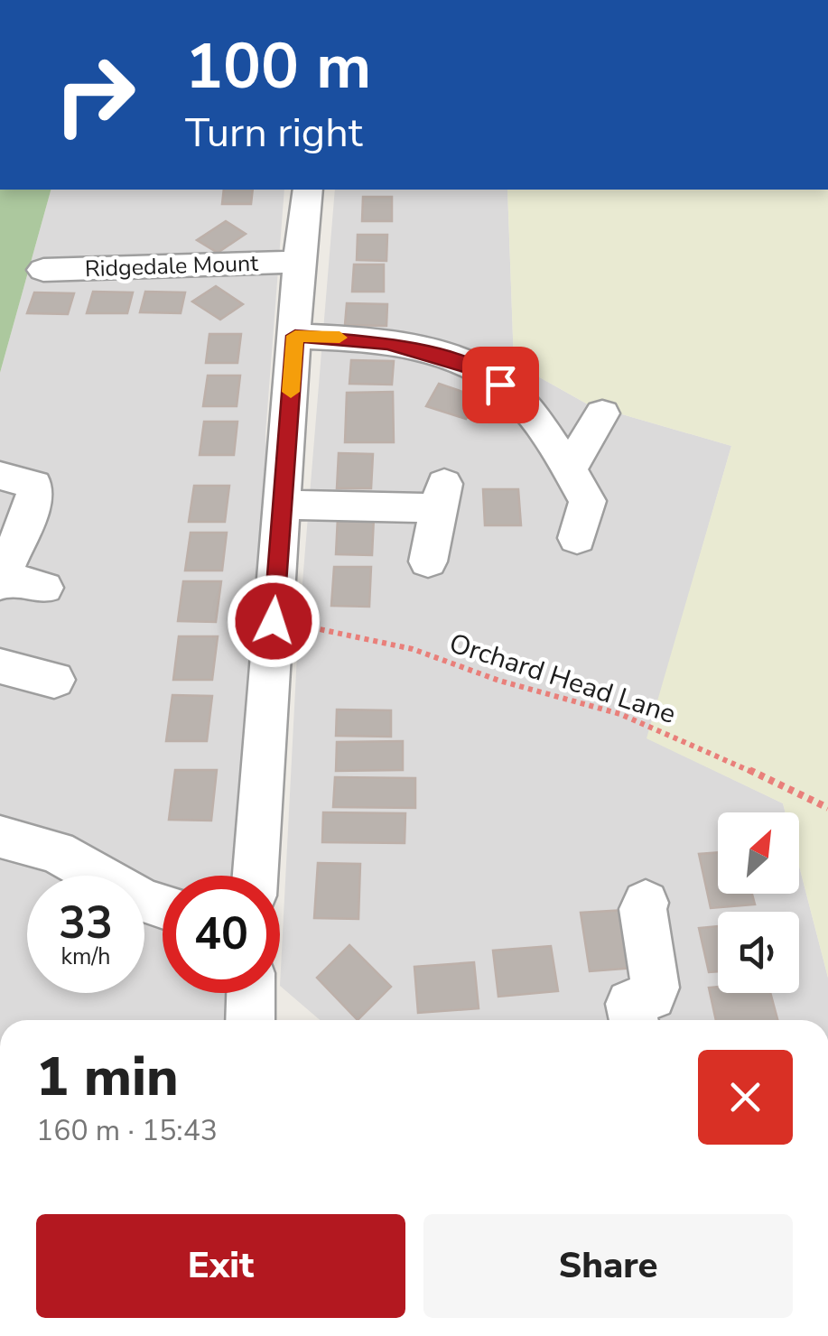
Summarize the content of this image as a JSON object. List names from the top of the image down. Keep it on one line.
{"streets":{"street":["Ridgedale Mount"],"path":["Orchard Head Lane"]},"north":"top right","page":{"turn":["100 m","Turn right"],"speed":"33 km/h","limit":"40","heading":["1 min","160 m · 15:43"],"buttons":["Exit","Share"]}}
